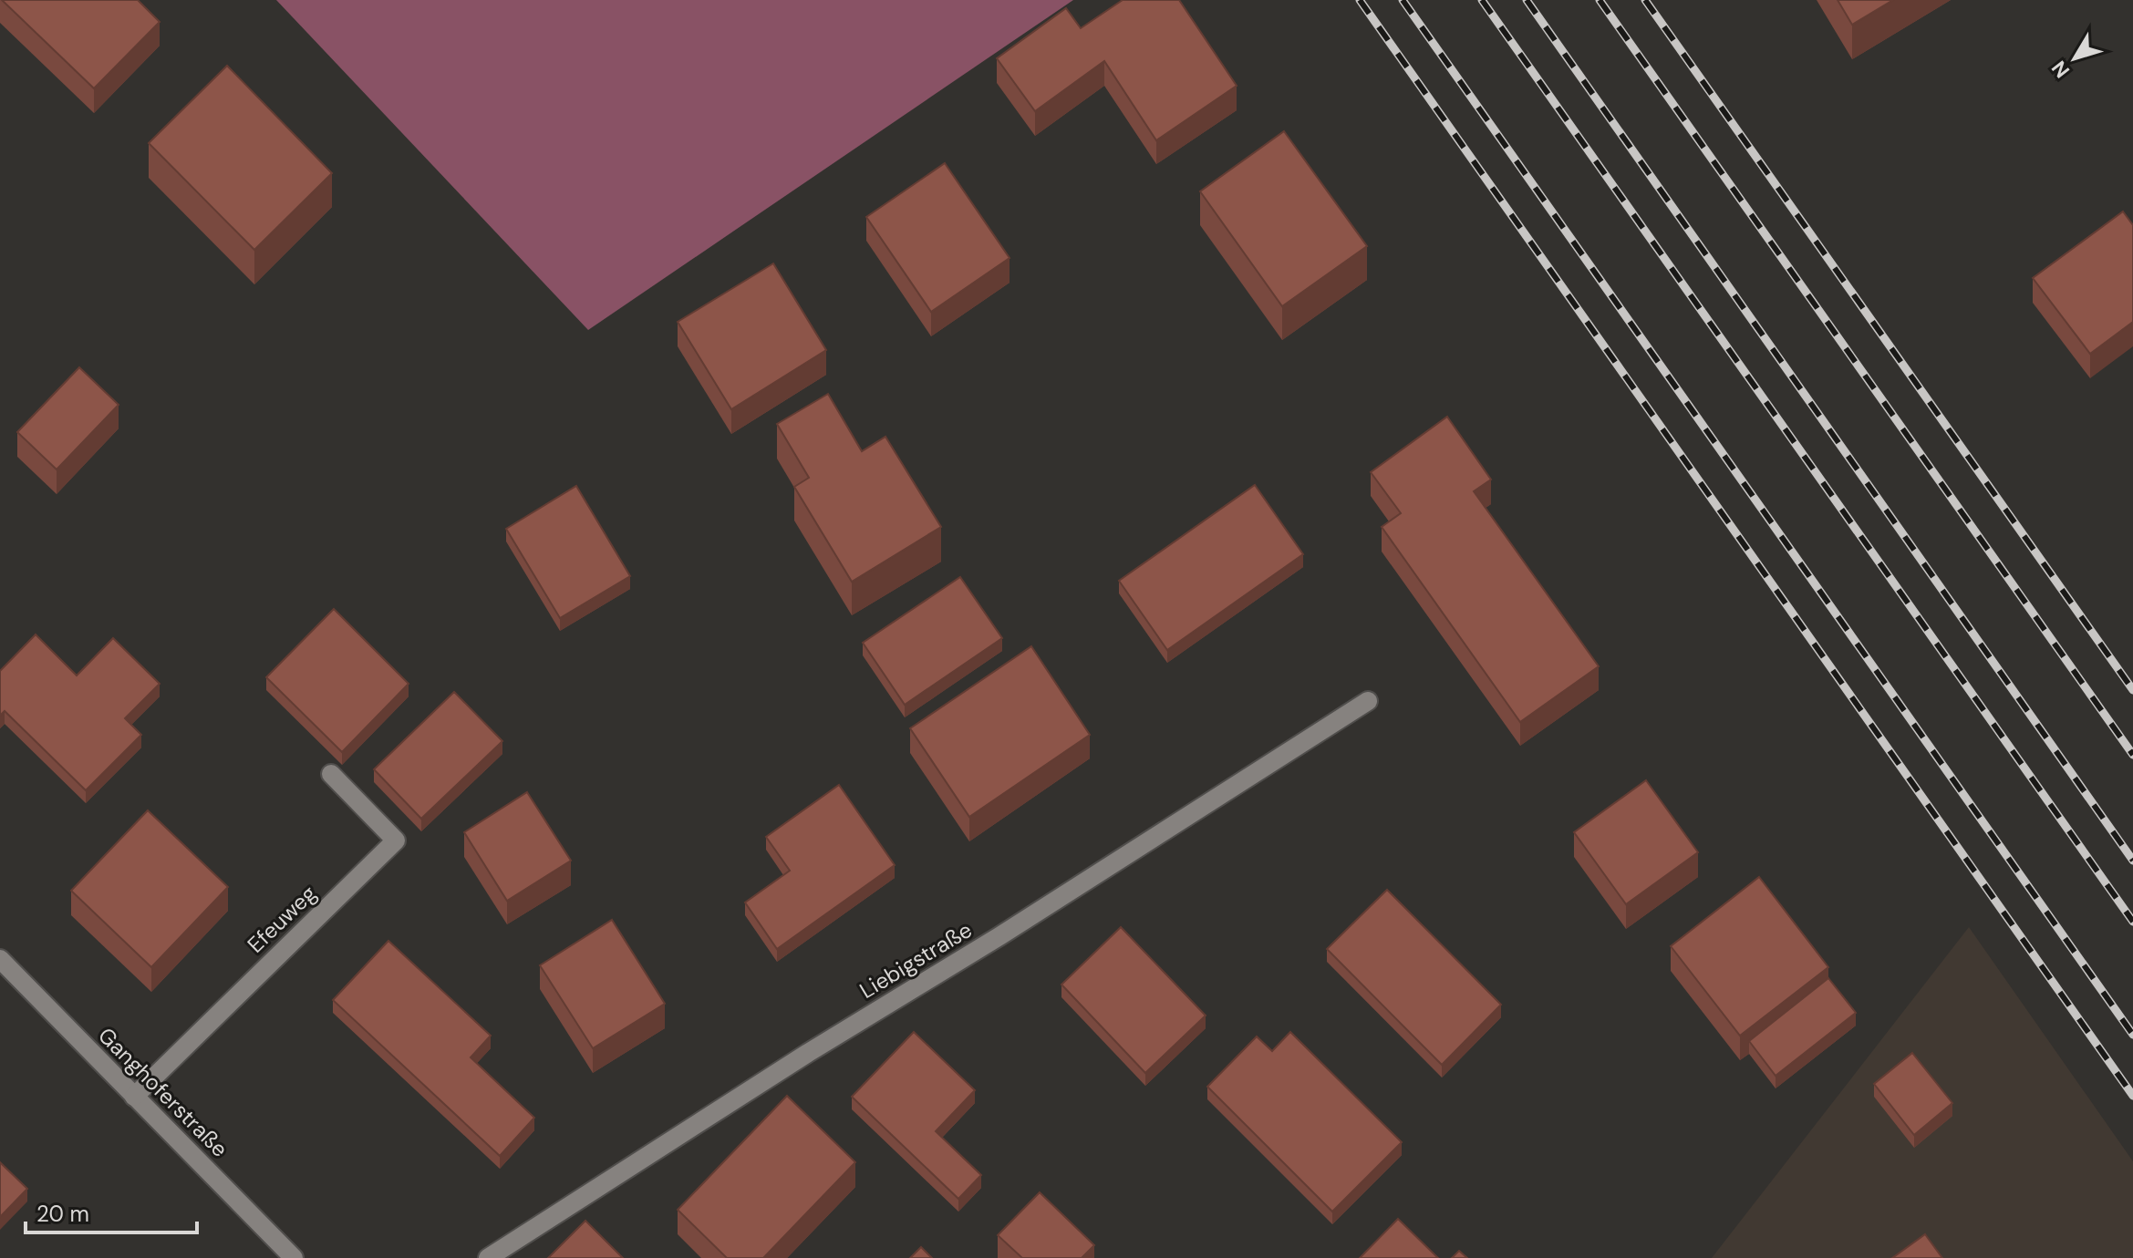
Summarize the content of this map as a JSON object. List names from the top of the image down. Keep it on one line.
{"streets":{"street":["Efeuweg","Liebigstraße","Ganghoferstraße"]},"crossings":[["Efeuweg","Ganghoferstraße"]],"scale_bar":"20 m","north":"bottom left"}
